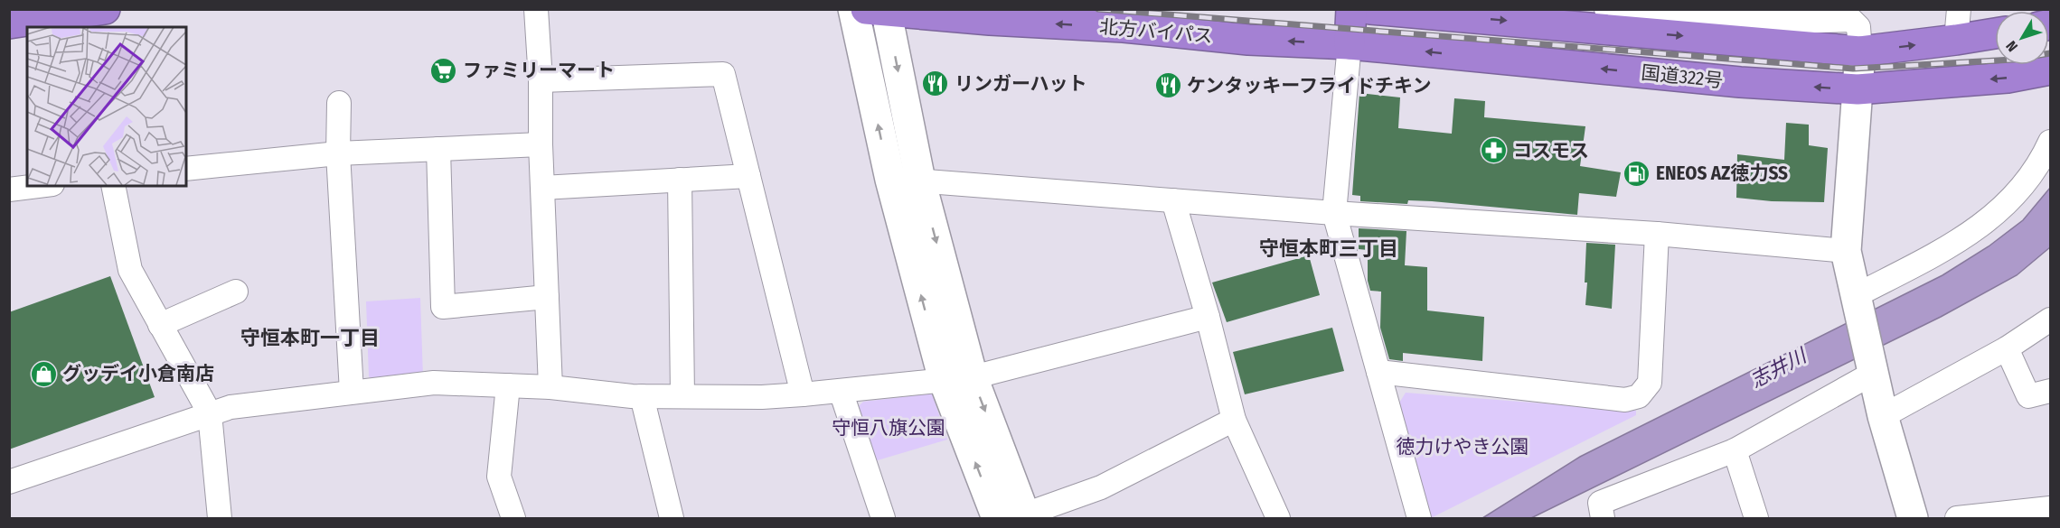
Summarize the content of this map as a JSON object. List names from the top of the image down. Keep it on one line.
{"streets":{"highway":["北方バイパス","国道322号"]},"crossings":[["北方バイパス","国道322号"]],"one_way":["北方バイパス"],"districts":["守恒本町三丁目","守恒本町一丁目"],"water":["志井川"],"parks":["守恒八旗公園","徳力けやき公園"],"places":{"supermarket":["ファミリーマート"],"restaurant":["リンガーハット","ケンタッキーフライドチキン"],"pharmacy":["コスモス"],"fuel station":["ENEOS AZ徳力SS"],"shop":["グッデイ小倉南店"]},"north":"bottom left"}
